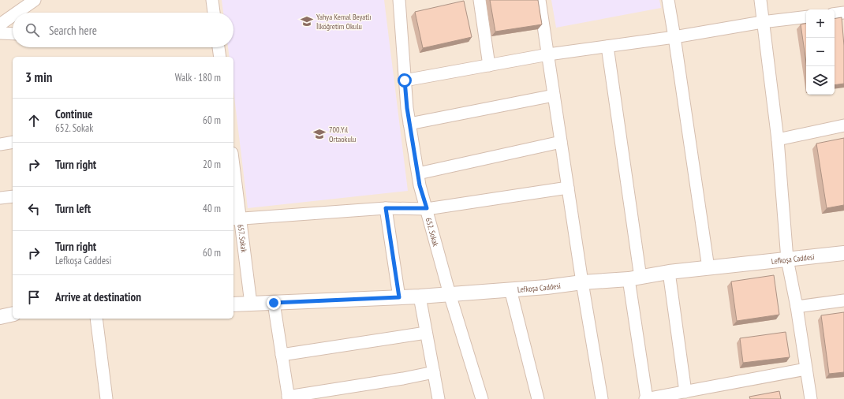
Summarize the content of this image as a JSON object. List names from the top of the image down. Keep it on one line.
{"streets":{"street":["652. Sokak","657. Sokak","Lefkoşa Caddesi"]},"crossings":[["652. Sokak","Lefkoşa Caddesi"],["657. Sokak","Lefkoşa Caddesi"]],"places":{"school or university":["Yahya Kemal Beyatlı İlköğretim Okulu","700.Yıl Ortaokulu"]},"page":{"map_buttons":["+","−"],"search":"Search here","heading":["3 min","Walk · 180 m"],"list":[["Continue","652. Sokak","60 m"],["Turn right","20 m"],["Turn left","40 m"],["Turn right","Lefkoşa Caddesi","60 m"],"Arrive at destination"]}}
